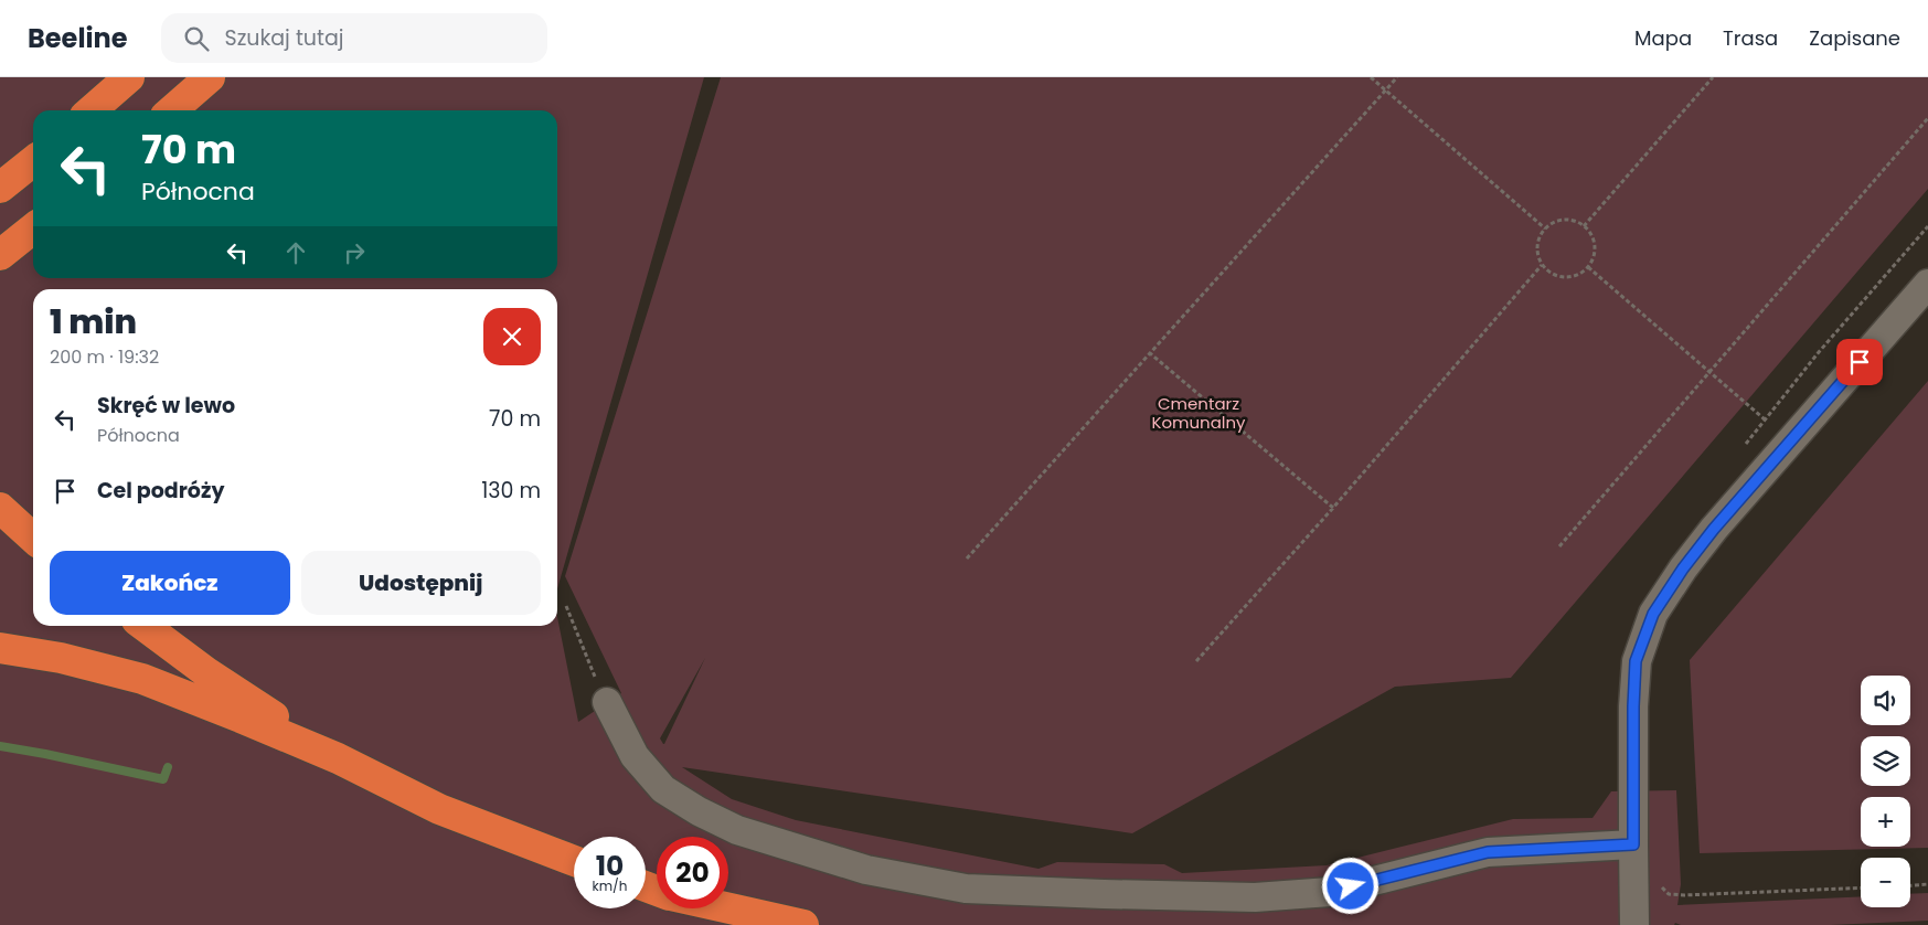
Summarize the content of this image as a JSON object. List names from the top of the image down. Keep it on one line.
{"parks":["Cmentarz Komunalny"],"page":{"header":"Beeline","search":"Szukaj tutaj","nav":["Mapa","Trasa","Zapisane"],"turn":["70 m","Północna"],"heading":["1 min","200 m · 19:32"],"list":[{"name":"Skręć w lewo","note":"Północna","value":"70 m"},{"name":"Cel podróży","value":"130 m"}],"buttons":["Zakończ","Udostępnij"],"map_buttons":["+","−"],"speed":"10 km/h","limit":"20"}}
